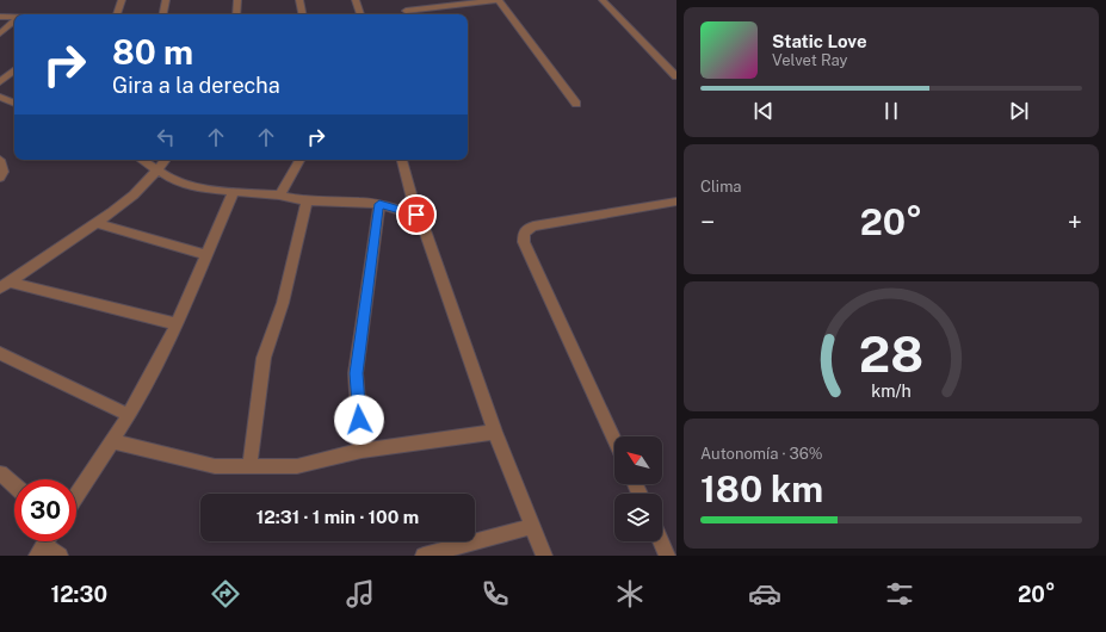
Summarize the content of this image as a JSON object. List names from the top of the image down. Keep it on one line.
{"north":"top left","page":{"turn":["80 m","Gira a la derecha"],"song":["Static Love","Velvet Ray"],"tile":["Clima",["Autonomía · 36%","180 km"]],"heat":["−","20°","+"],"limit":"30","trip":"12:31 · 1 min · 100 m","tabs":["12:30","20°"],"gauge":["28","km/h"]}}
